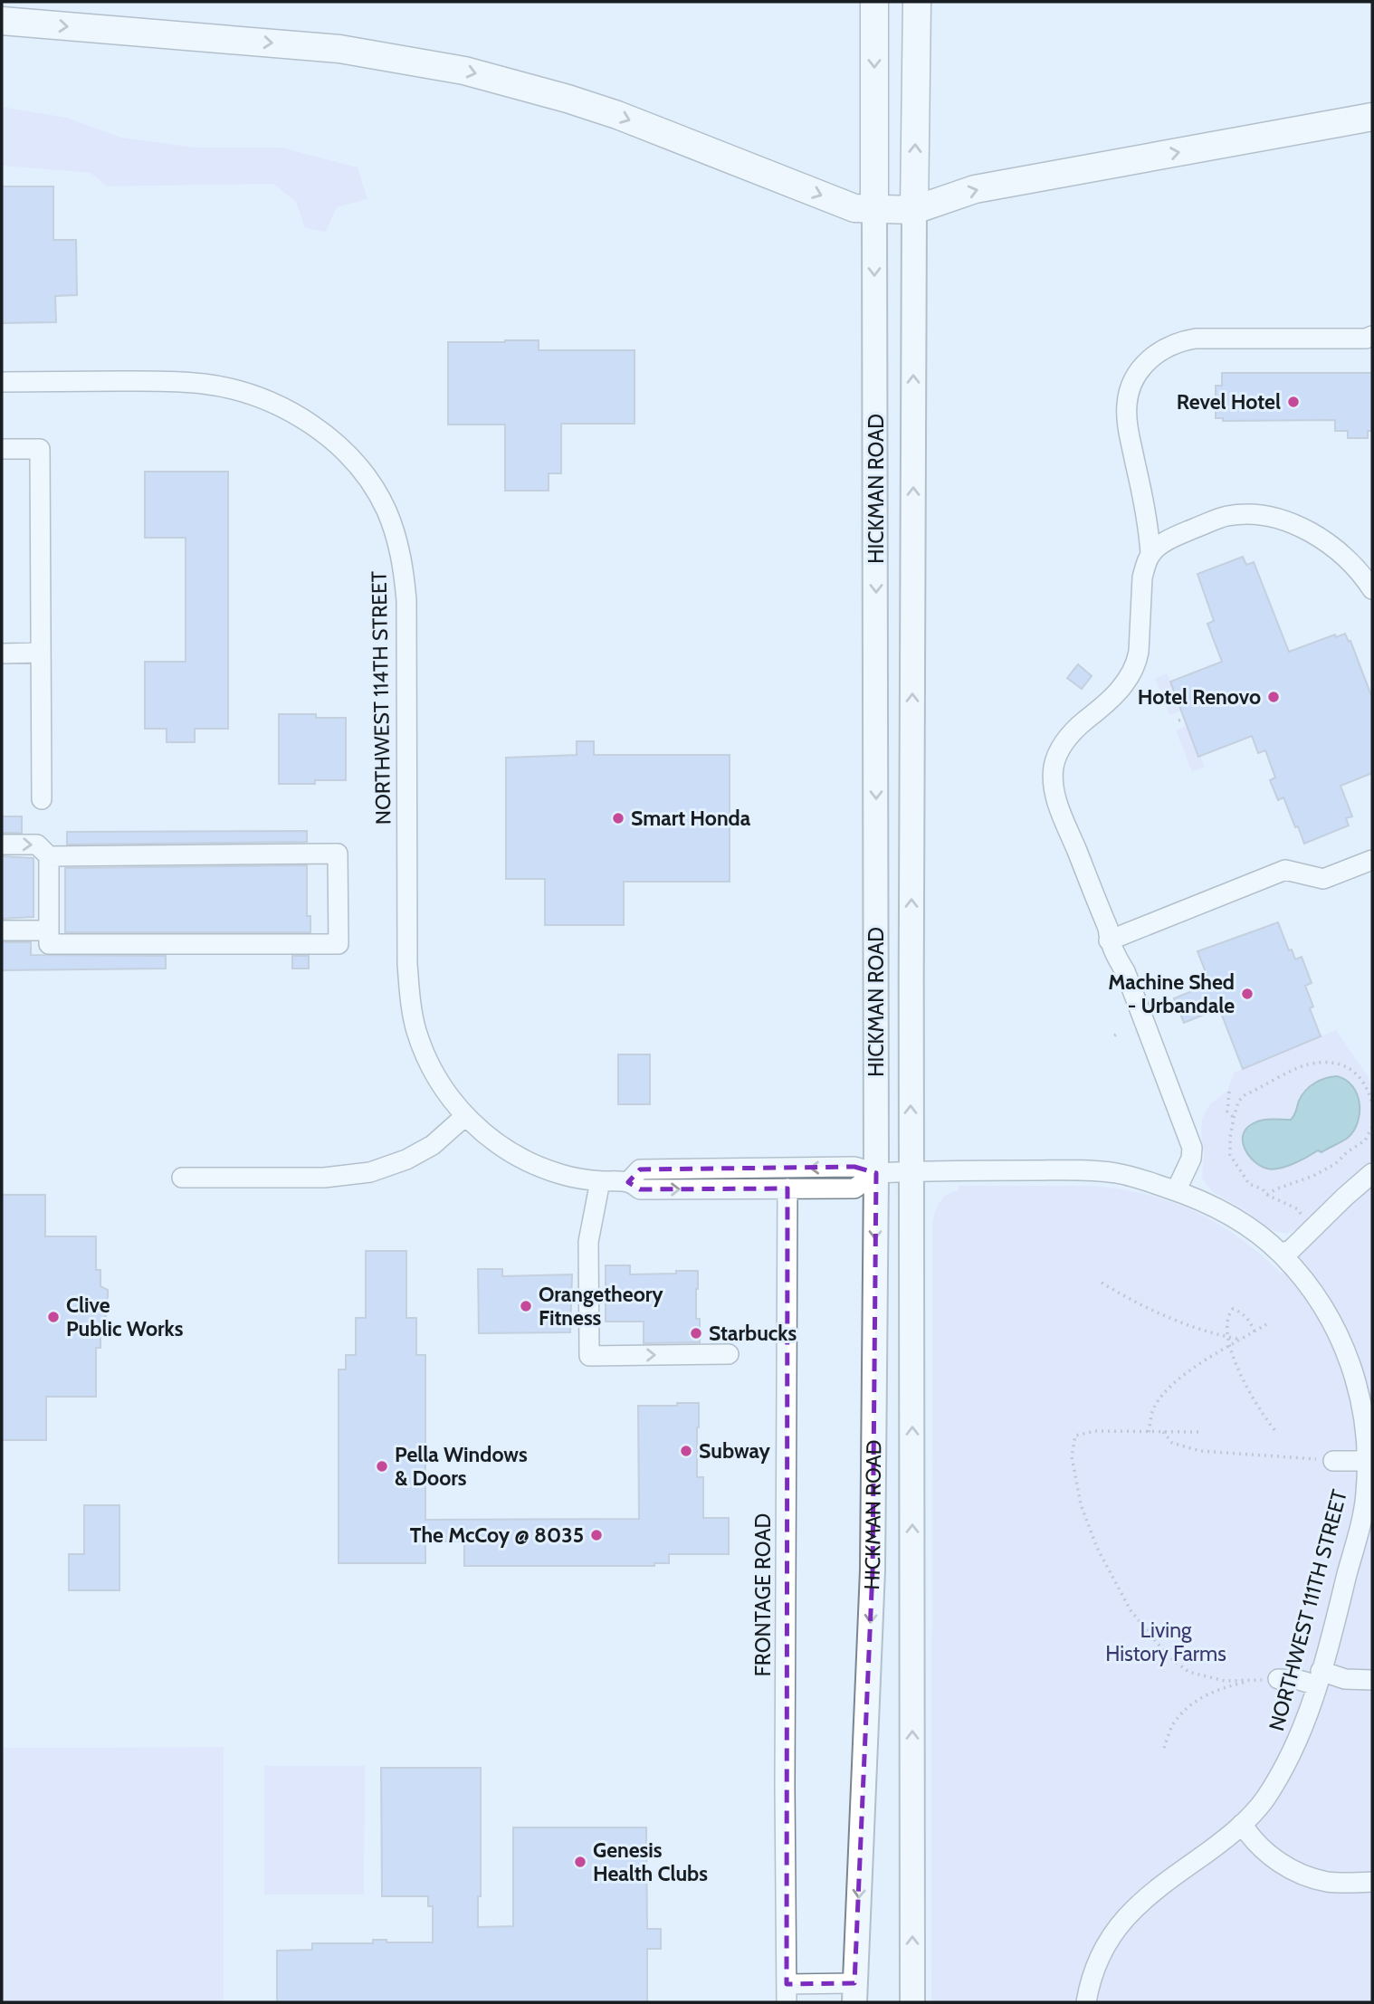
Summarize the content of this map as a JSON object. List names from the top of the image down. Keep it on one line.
{"streets":{"highway":["HICKMAN ROAD"],"street":["NORTHWEST 114TH STREET","FRONTAGE ROAD","NORTHWEST 111TH STREET"]},"crossings":[["HICKMAN ROAD","NORTHWEST 111TH STREET"],["NORTHWEST 114TH STREET","NORTHWEST 111TH STREET"],["FRONTAGE ROAD","NORTHWEST 111TH STREET"]],"parks":["Living History Farms"],"places":["Revel Hotel","Hotel Renovo","Smart Honda","Machine Shed - Urbandale","Orangetheory Fitness","Clive Public Works","Starbucks","Subway","Pella Windows & Doors","The McCoy @ 8035","Genesis Health Clubs"]}
